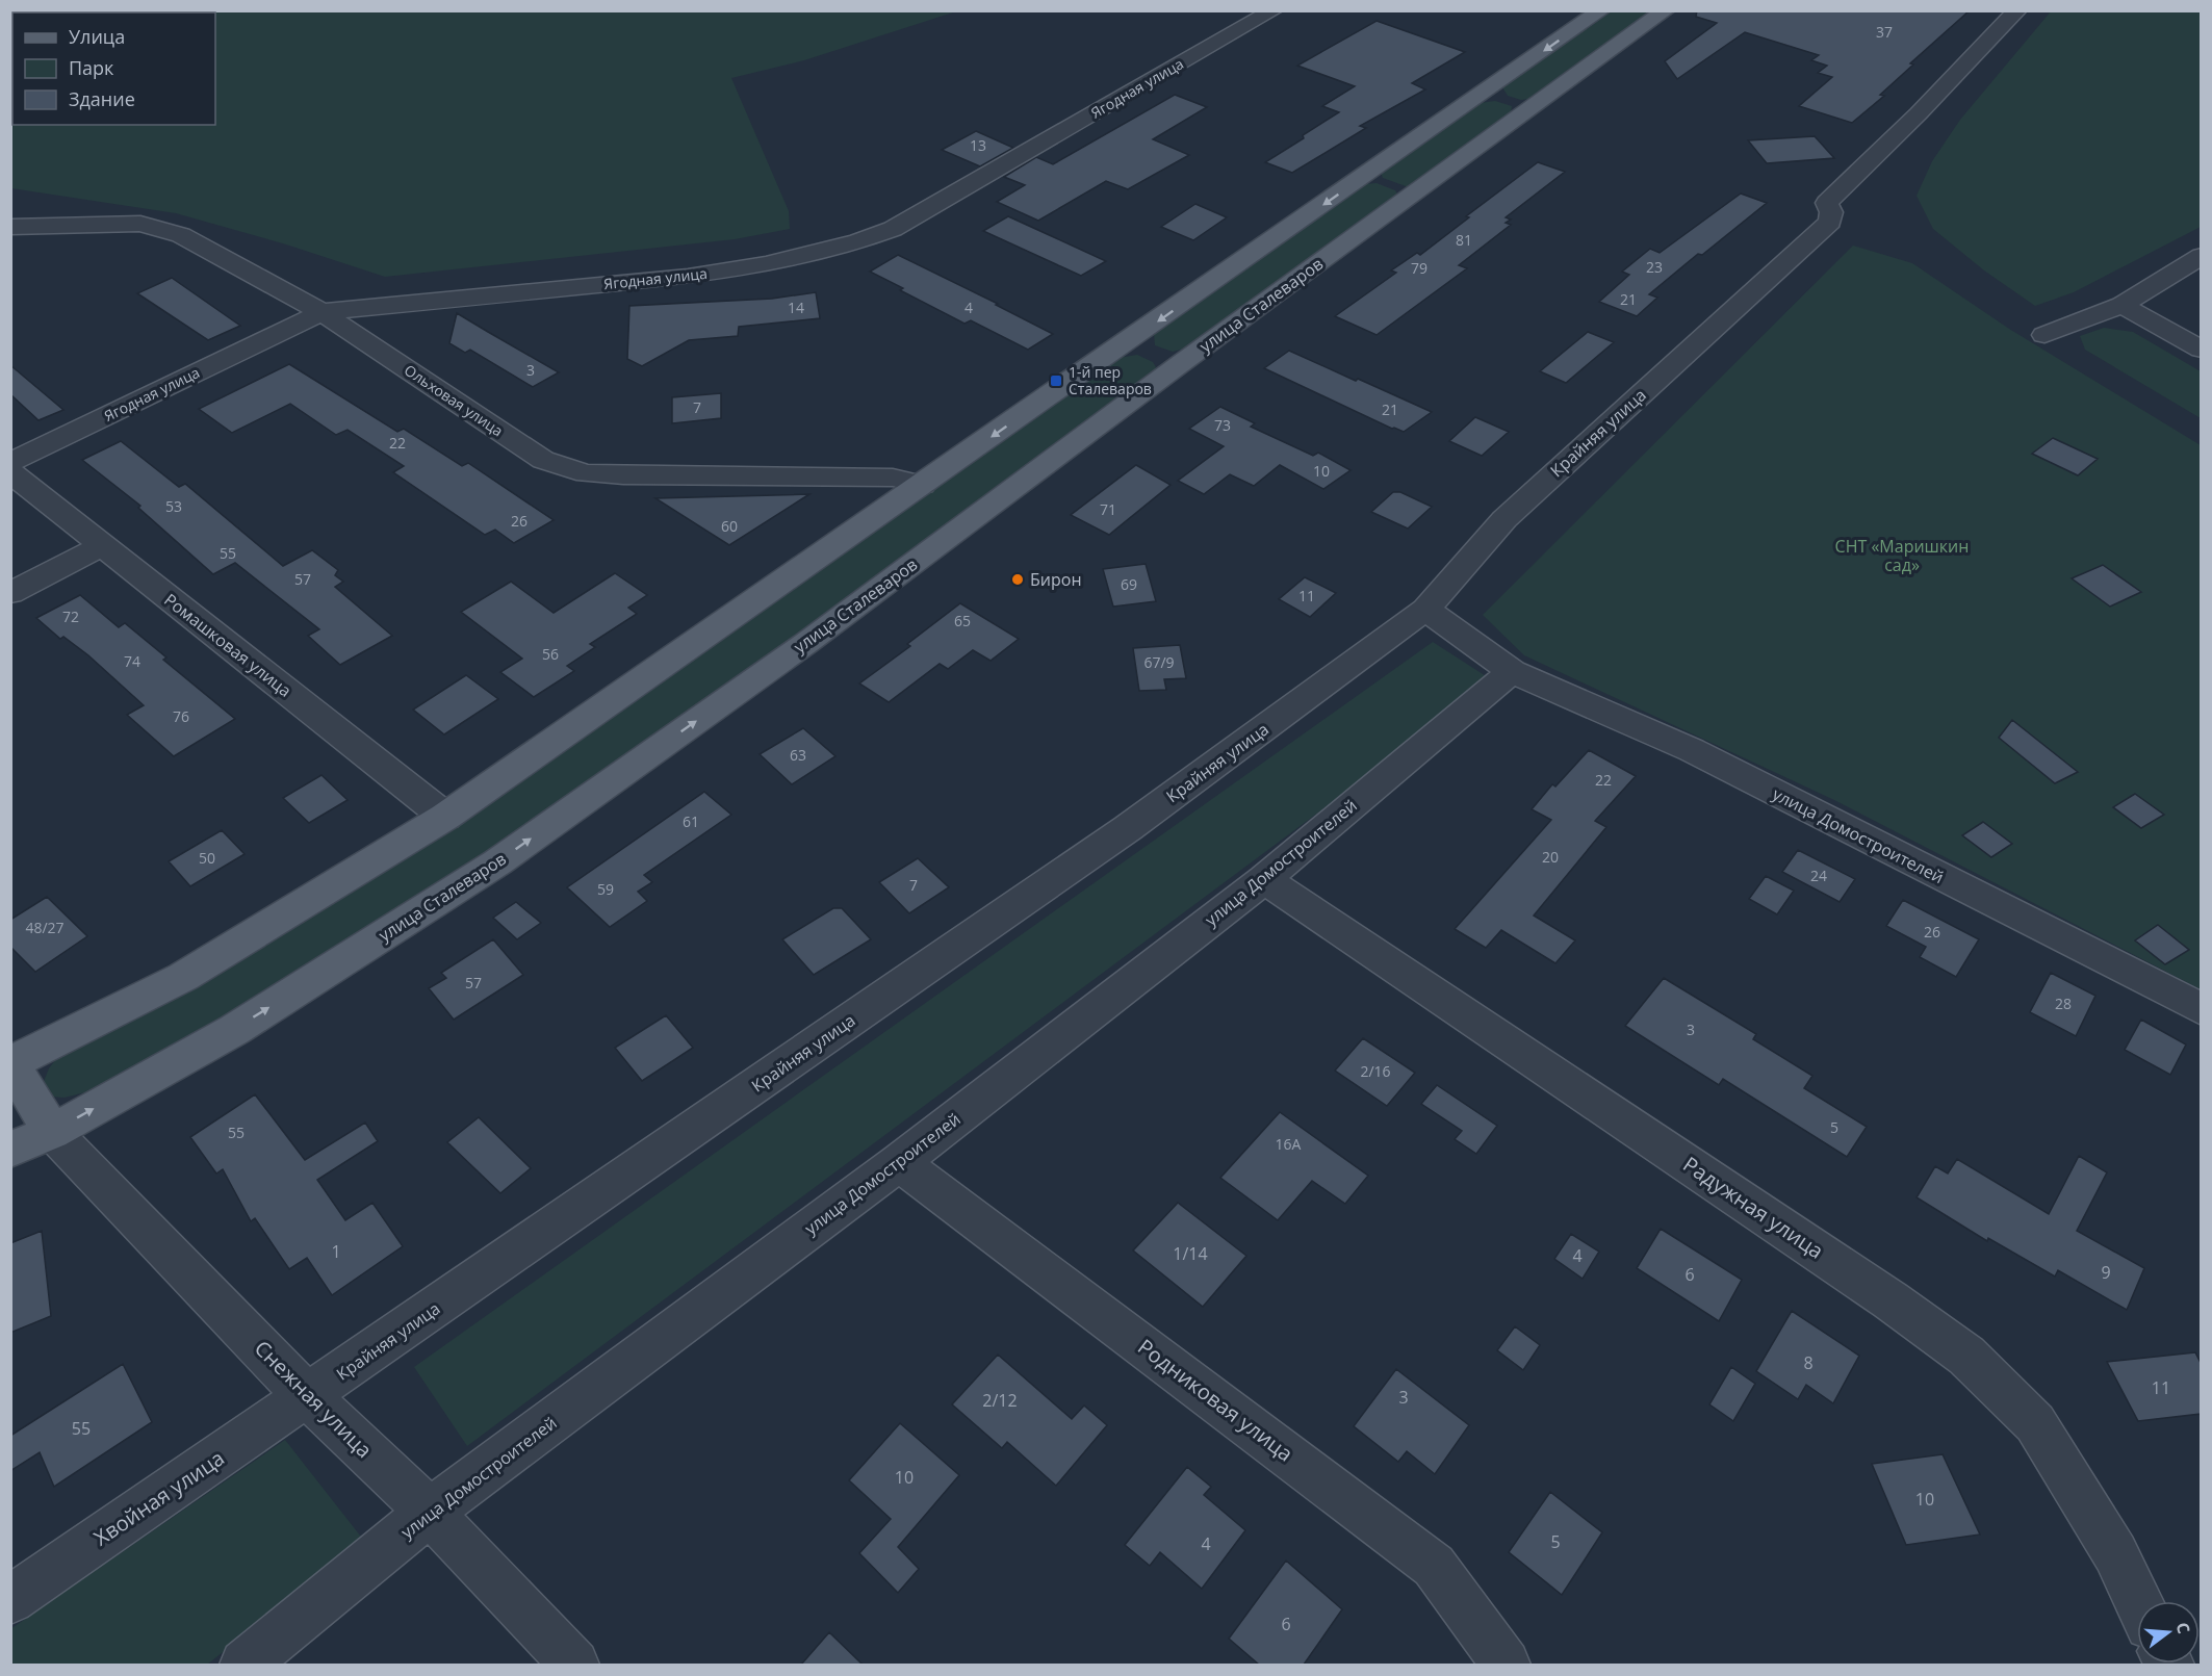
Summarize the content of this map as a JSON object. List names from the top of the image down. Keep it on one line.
{"streets":{"main road":["улица Сталеваров"],"street":["Ягодная улица","Ольховая улица","Крайняя улица","Ромашковая улица","улица Домостроителей","Радужная улица","Снежная улица","Родниковая улица","Хвойная улица"]},"crossings":[["Ягодная улица","Ольховая улица"],["улица Сталеваров","Ольховая улица"],["улица Сталеваров","Ромашковая улица"],["улица Сталеваров","Снежная улица"],["Крайняя улица","улица Домостроителей"],["Крайняя улица","Снежная улица"],["Крайняя улица","Хвойная улица"],["улица Домостроителей","Радужная улица"],["улица Домостроителей","Снежная улица"],["улица Домостроителей","Родниковая улица"],["Снежная улица","Хвойная улица"]],"parks":["СНТ «Маришкин сад»"],"places":{"transit":["1-й пер Сталеваров"],"other":["Бирон"]},"house_numbers":["37","13","81","23","79","21","14","4","3","7","21","73","22","10","53","71","26","60","55","57","69","11","72","65","56","74","67/9","76","63","22","61","20","50","24","7","59","48/27","26","57","28","3","2/16","5","55","16А","1","1/14","4","9","6","8","11","3","2/12","55","10","10","5","4","6"],"legend":["Улица","Парк","Здание"],"north":"right"}
